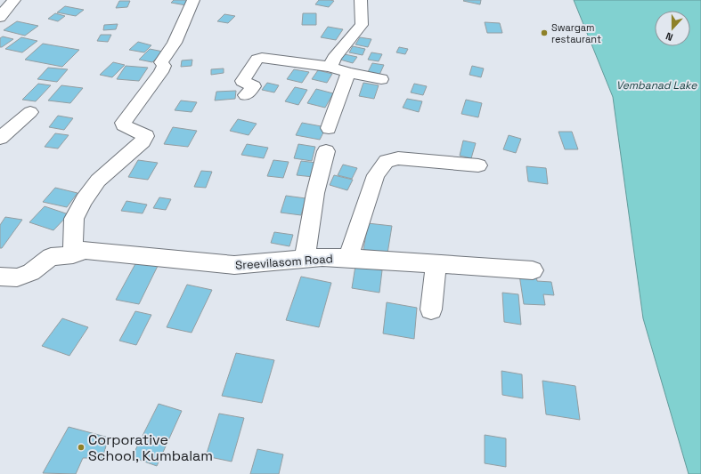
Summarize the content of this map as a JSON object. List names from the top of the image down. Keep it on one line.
{"streets":{"street":["Sreevilasom Road"]},"water":["Vembanad Lake"],"places":["Swargam restaurant","Corporative School, Kumbalam"],"north":"bottom"}
